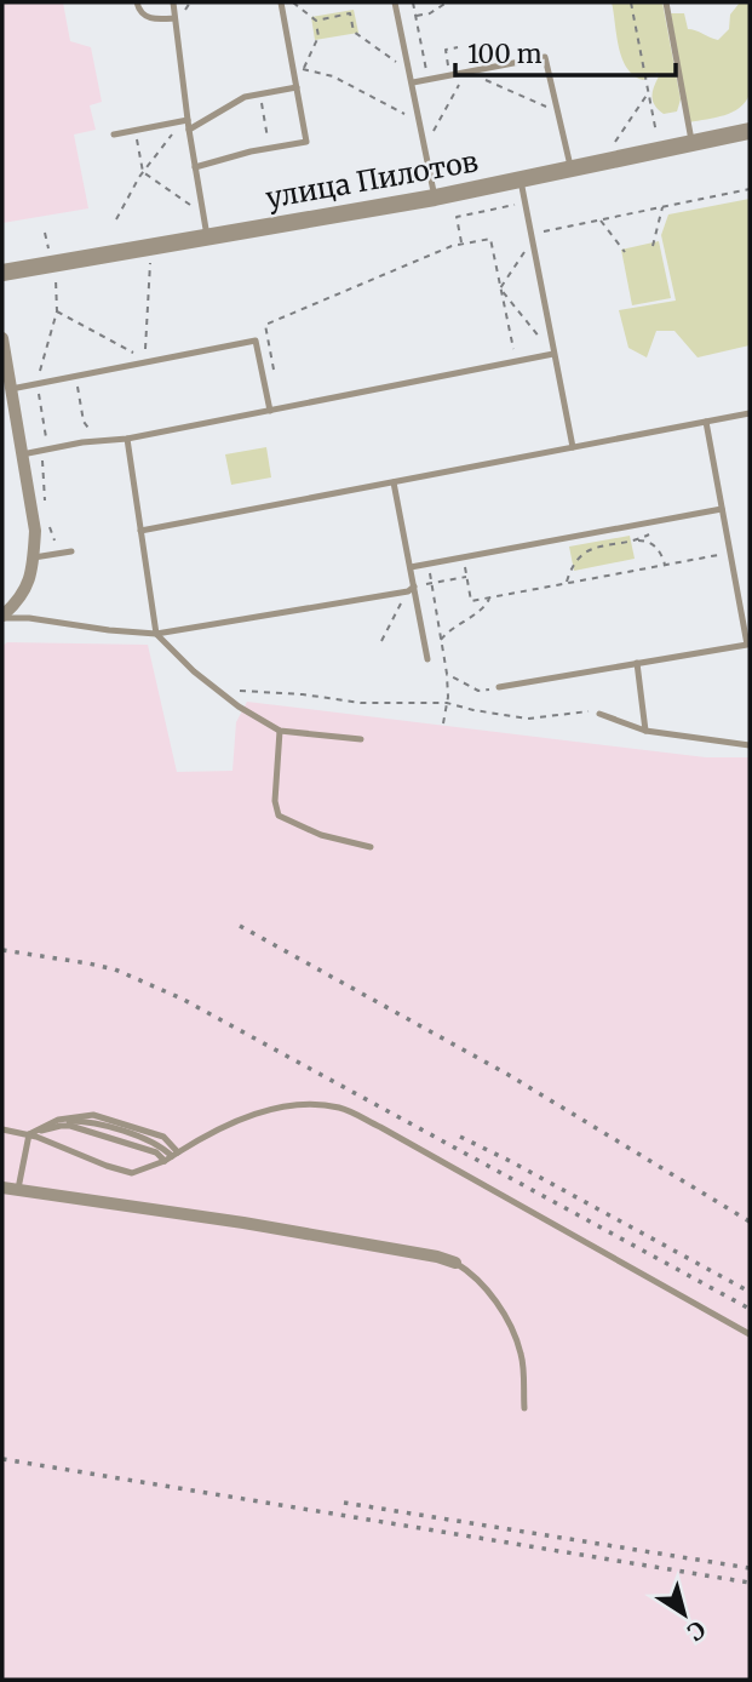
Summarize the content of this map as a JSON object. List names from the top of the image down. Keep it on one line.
{"streets":{"street":["улица Пилотов"]},"scale_bar":"100 m","north":"bottom right"}
